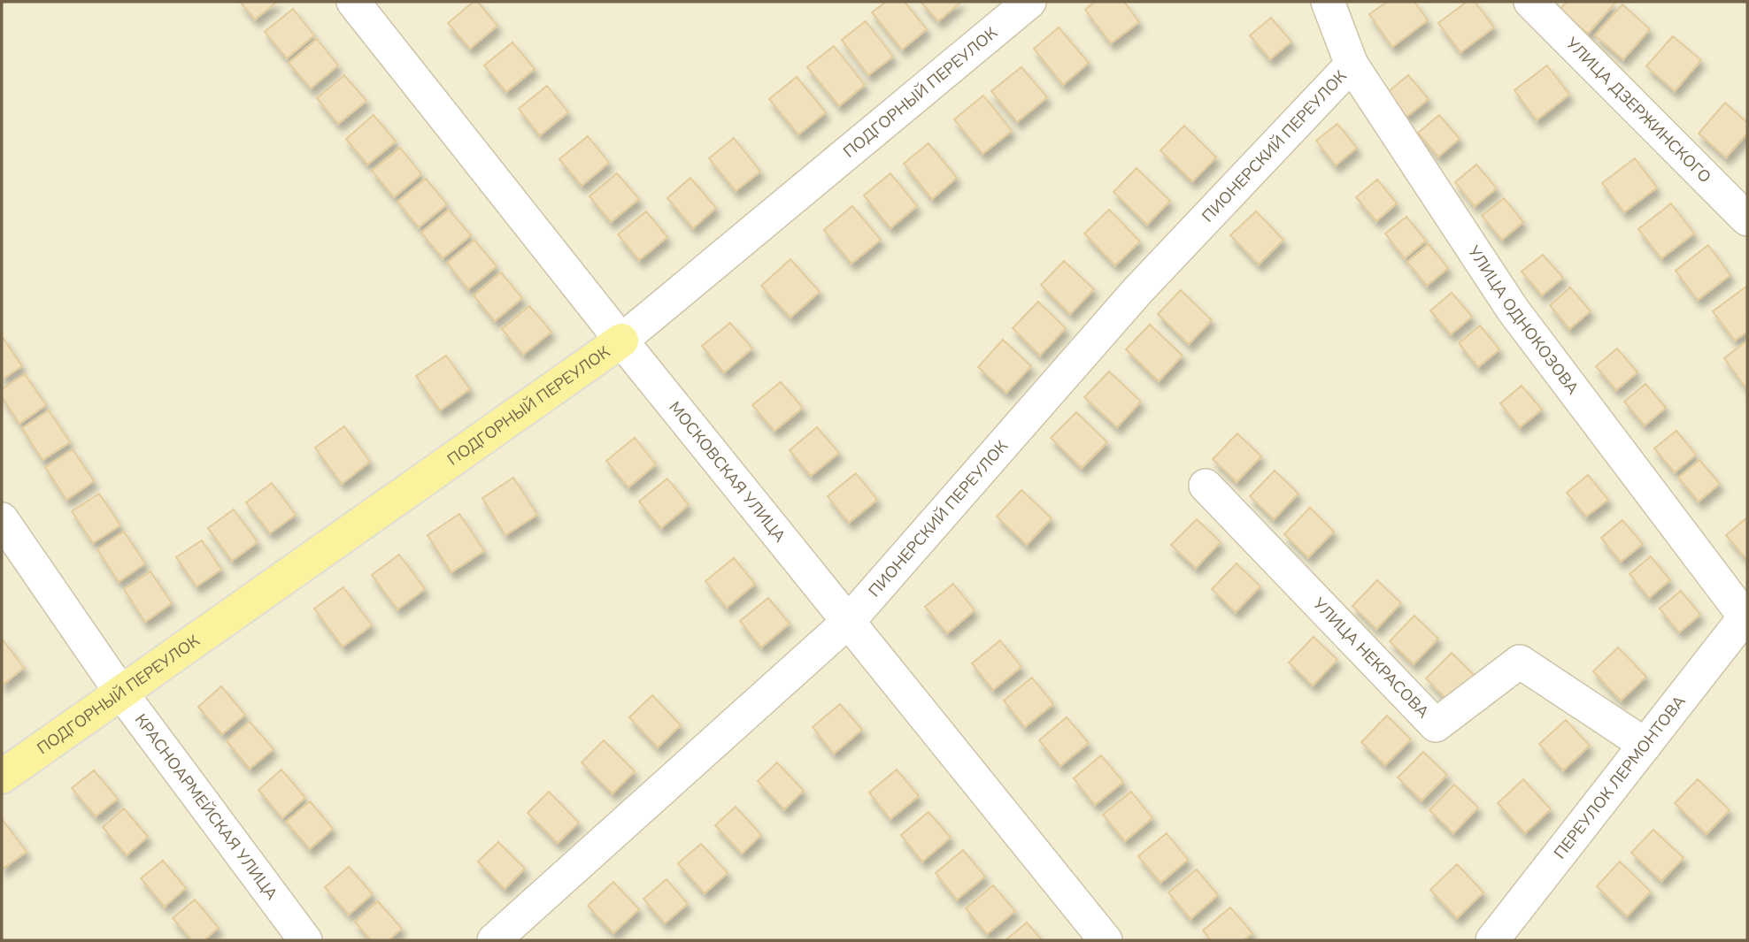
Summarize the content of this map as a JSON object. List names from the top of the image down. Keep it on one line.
{"streets":{"main road":["ПОДГОРНЫЙ ПЕРЕУЛОК"],"street":["УЛИЦА ДЗЕРЖИНСКОГО","ПИОНЕРСКИЙ ПЕРЕУЛОК","УЛИЦА ОДНОКОЗОВА","МОСКОВСКАЯ УЛИЦА","УЛИЦА НЕКРАСОВА","ПЕРЕУЛОК ЛЕРМОНТОВА","КРАСНОАРМЕЙСКАЯ УЛИЦА"]},"crossings":[["ПОДГОРНЫЙ ПЕРЕУЛОК","МОСКОВСКАЯ УЛИЦА"],["ПОДГОРНЫЙ ПЕРЕУЛОК","КРАСНОАРМЕЙСКАЯ УЛИЦА"],["ПИОНЕРСКИЙ ПЕРЕУЛОК","УЛИЦА ОДНОКОЗОВА"],["ПИОНЕРСКИЙ ПЕРЕУЛОК","МОСКОВСКАЯ УЛИЦА"],["УЛИЦА ОДНОКОЗОВА","ПЕРЕУЛОК ЛЕРМОНТОВА"],["УЛИЦА НЕКРАСОВА","ПЕРЕУЛОК ЛЕРМОНТОВА"]]}
